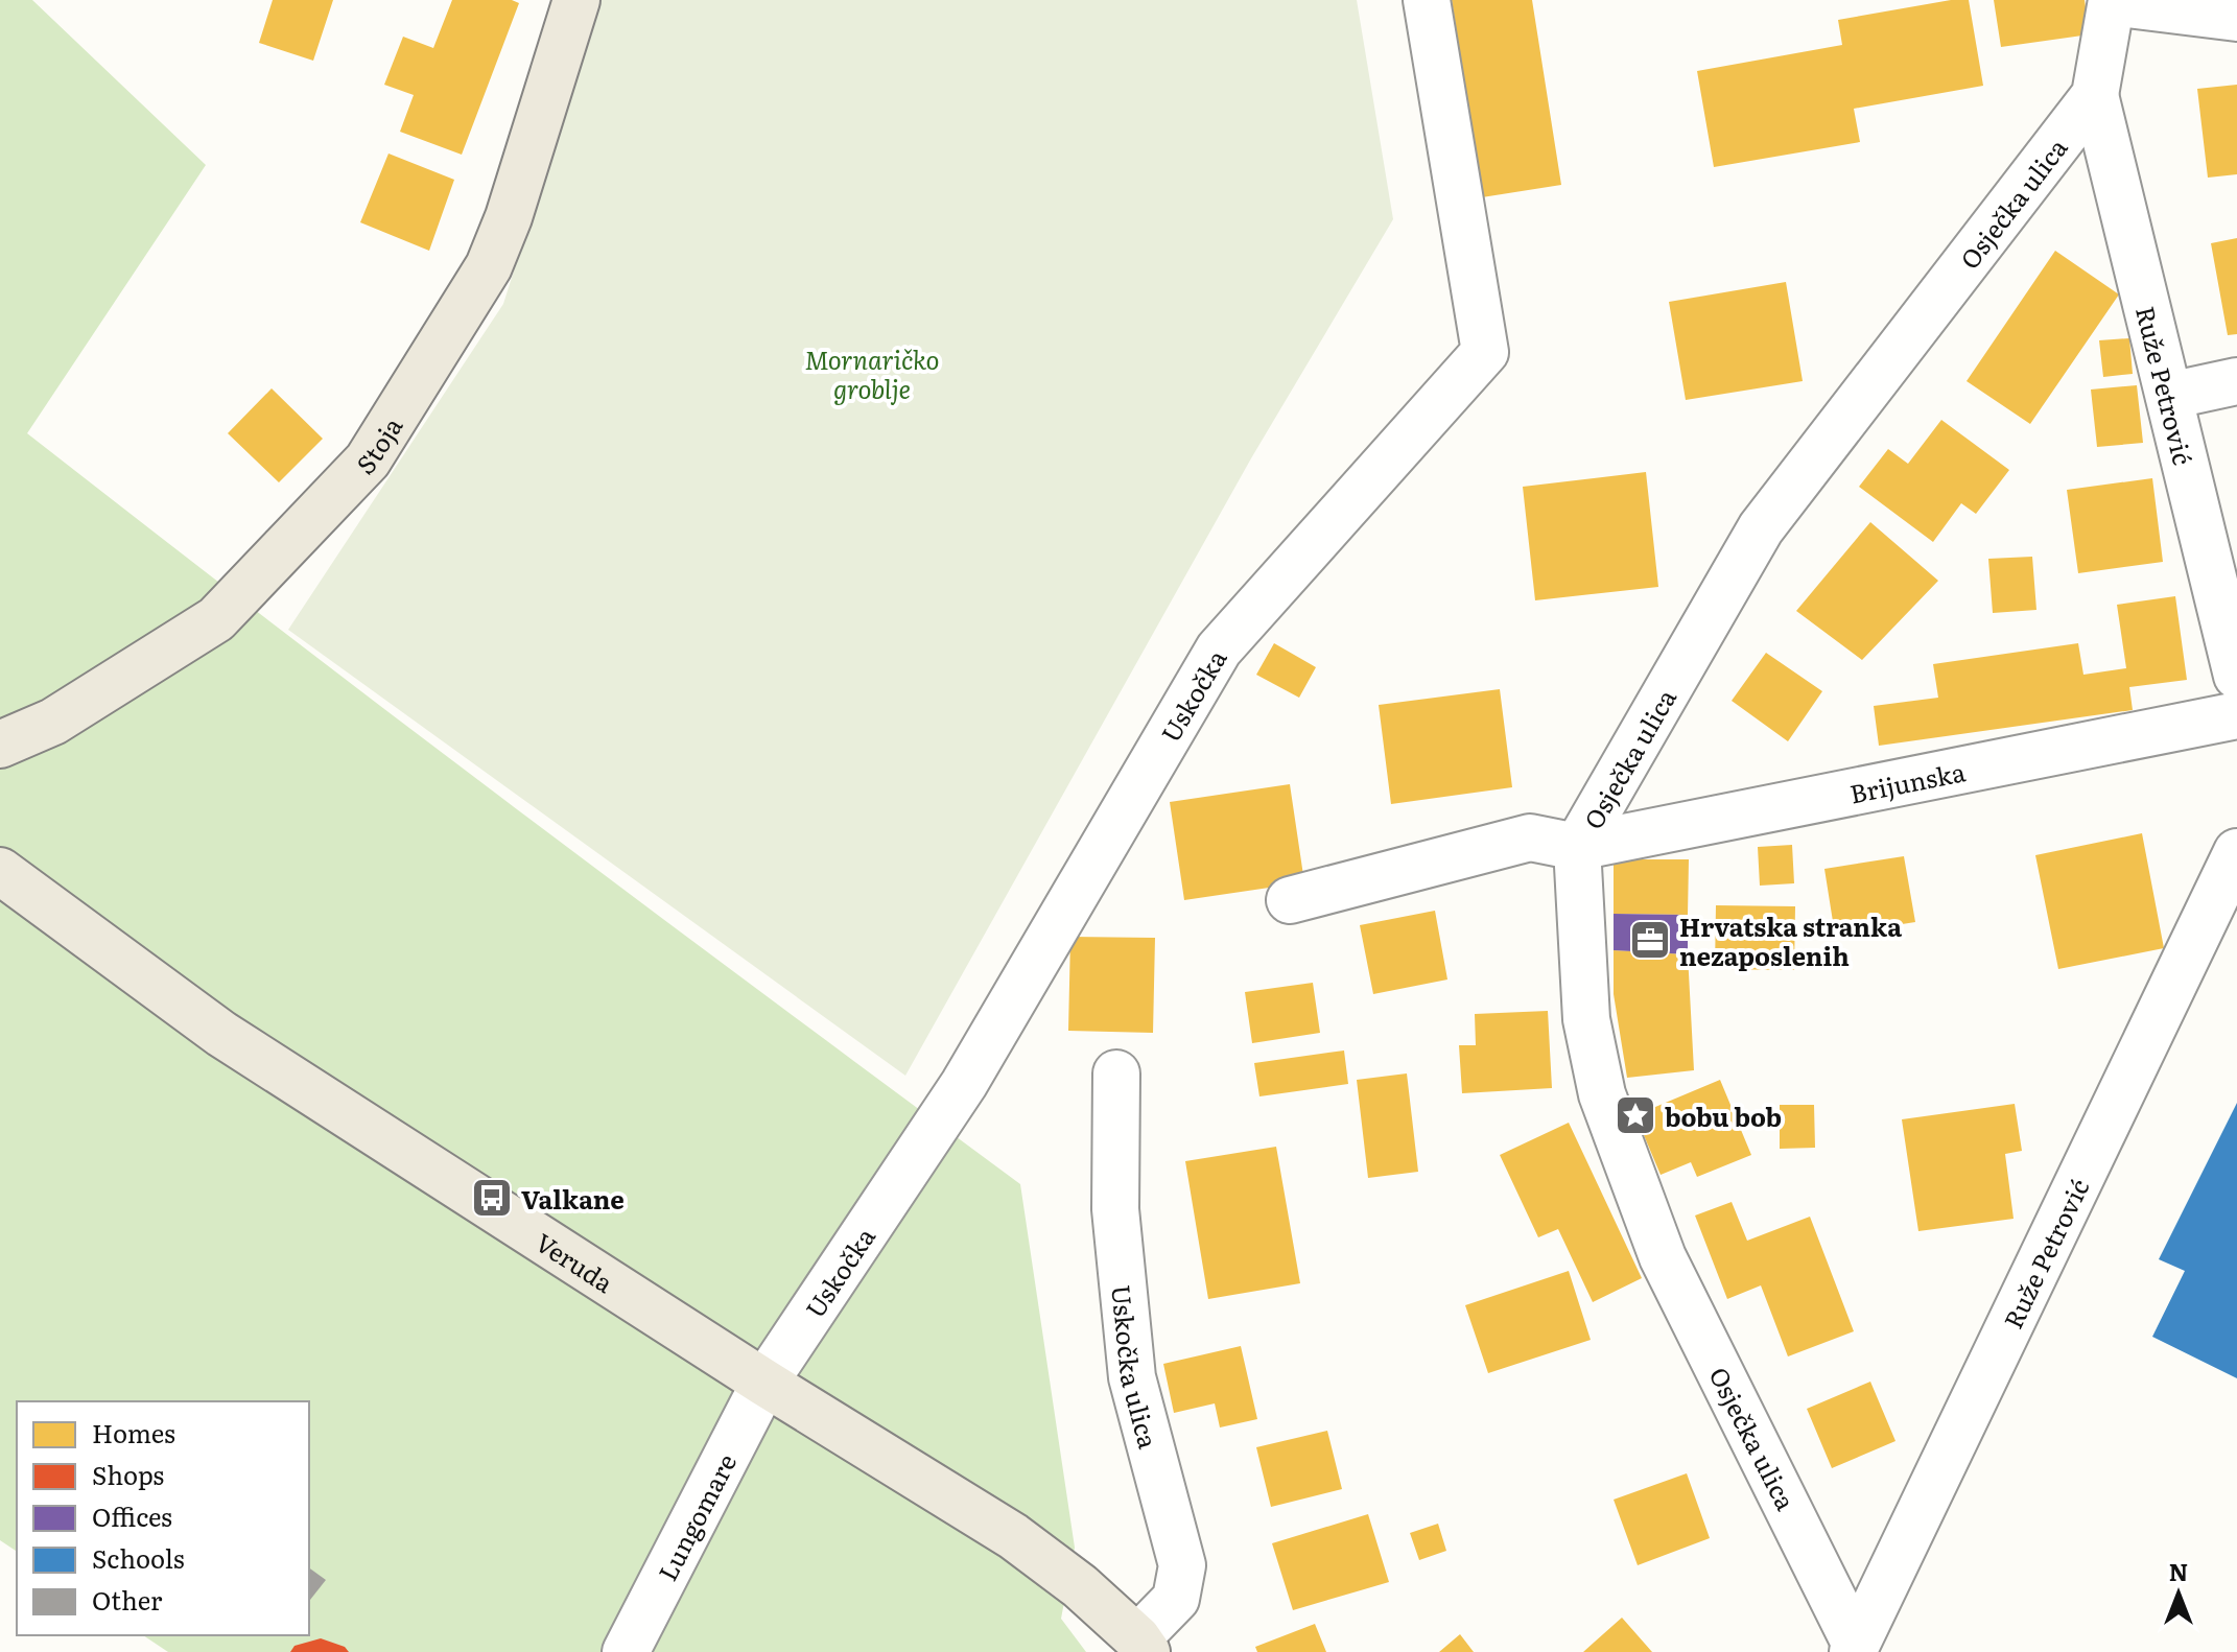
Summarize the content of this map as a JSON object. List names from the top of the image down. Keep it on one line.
{"streets":{"main road":["Stoja","Veruda"],"street":["Osječka ulica","Ruže Petrović","Uskočka","Brijunska","Uskočka ulica","Lungomare"]},"crossings":[["Osječka ulica","Ruže Petrović"],["Osječka ulica","Brijunska"],["Uskočka","Veruda"],["Uskočka","Lungomare"],["Veruda","Uskočka ulica"],["Veruda","Lungomare"]],"parks":["Mornaričko groblje"],"places":{"office":["Hrvatska stranka nezaposlenih"],"place":["bobu bob"],"bus stop":["Valkane"]},"legend":["Homes","Shops","Offices","Schools","Other"],"north":"top"}
